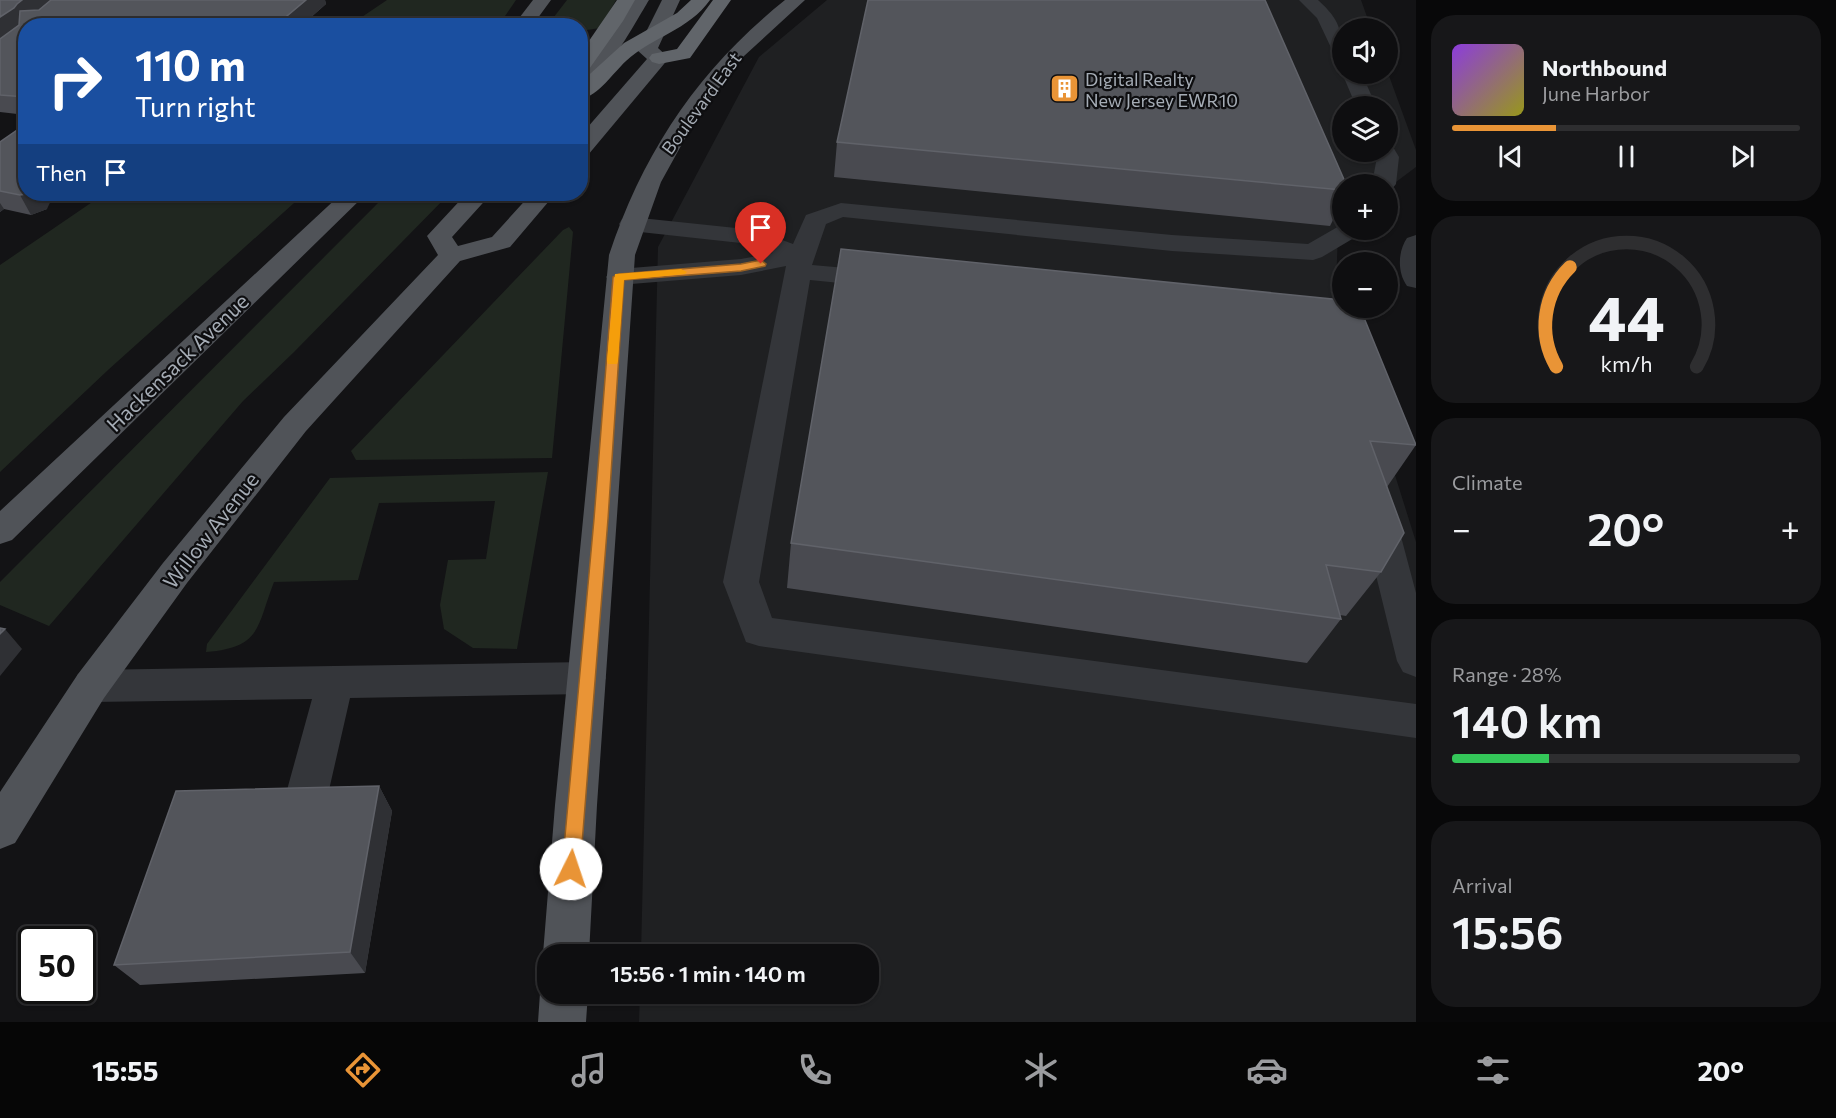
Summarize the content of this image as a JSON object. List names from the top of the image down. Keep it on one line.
{"streets":{"main road":["Boulevard East","Hackensack Avenue","Willow Avenue"]},"places":{"building":["Digital Realty New Jersey EWR10"]},"page":{"map_buttons":["+","−"],"turn":["110 m","Turn right"],"song":["Northbound","June Harbor"],"then":"Then","tile":["Climate",["Range · 28%","140 km"],["Arrival","15:56"]],"heat":["−","20°","+"],"limit":"50","trip":"15:56 · 1 min · 140 m","tabs":["15:55","20°"],"gauge":["44","km/h"]}}
